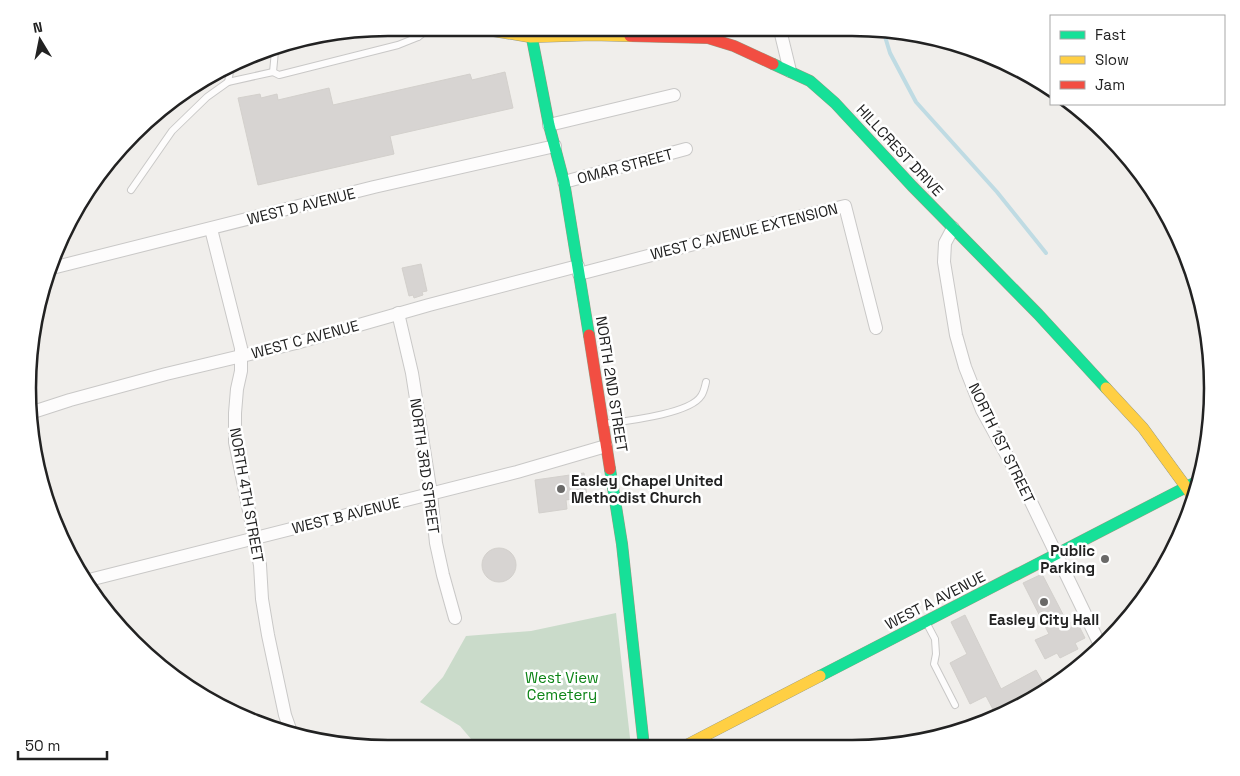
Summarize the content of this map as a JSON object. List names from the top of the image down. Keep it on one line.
{"streets":{"street":["HILLCREST DRIVE","OMAR STREET","WEST D AVENUE","WEST C AVENUE EXTENSION","WEST C AVENUE","NORTH 2ND STREET","NORTH 1ST STREET","NORTH 3RD STREET","NORTH 4TH STREET","WEST B AVENUE","WEST A AVENUE"]},"crossings":[["HILLCREST DRIVE","NORTH 1ST STREET"],["HILLCREST DRIVE","WEST A AVENUE"],["OMAR STREET","NORTH 2ND STREET"],["WEST D AVENUE","NORTH 2ND STREET"],["WEST D AVENUE","NORTH 4TH STREET"],["WEST C AVENUE EXTENSION","WEST C AVENUE"],["WEST C AVENUE EXTENSION","NORTH 2ND STREET"],["WEST C AVENUE","NORTH 2ND STREET"],["WEST C AVENUE","NORTH 3RD STREET"],["WEST C AVENUE","NORTH 4TH STREET"],["NORTH 2ND STREET","WEST B AVENUE"],["NORTH 1ST STREET","WEST A AVENUE"],["NORTH 3RD STREET","WEST B AVENUE"],["NORTH 4TH STREET","WEST B AVENUE"]],"parks":["West View Cemetery"],"places":["Easley Chapel United Methodist Church","Public Parking","Easley City Hall"],"legend":["Fast","Slow","Jam"],"scale_bar":"50 m","north":"top"}
